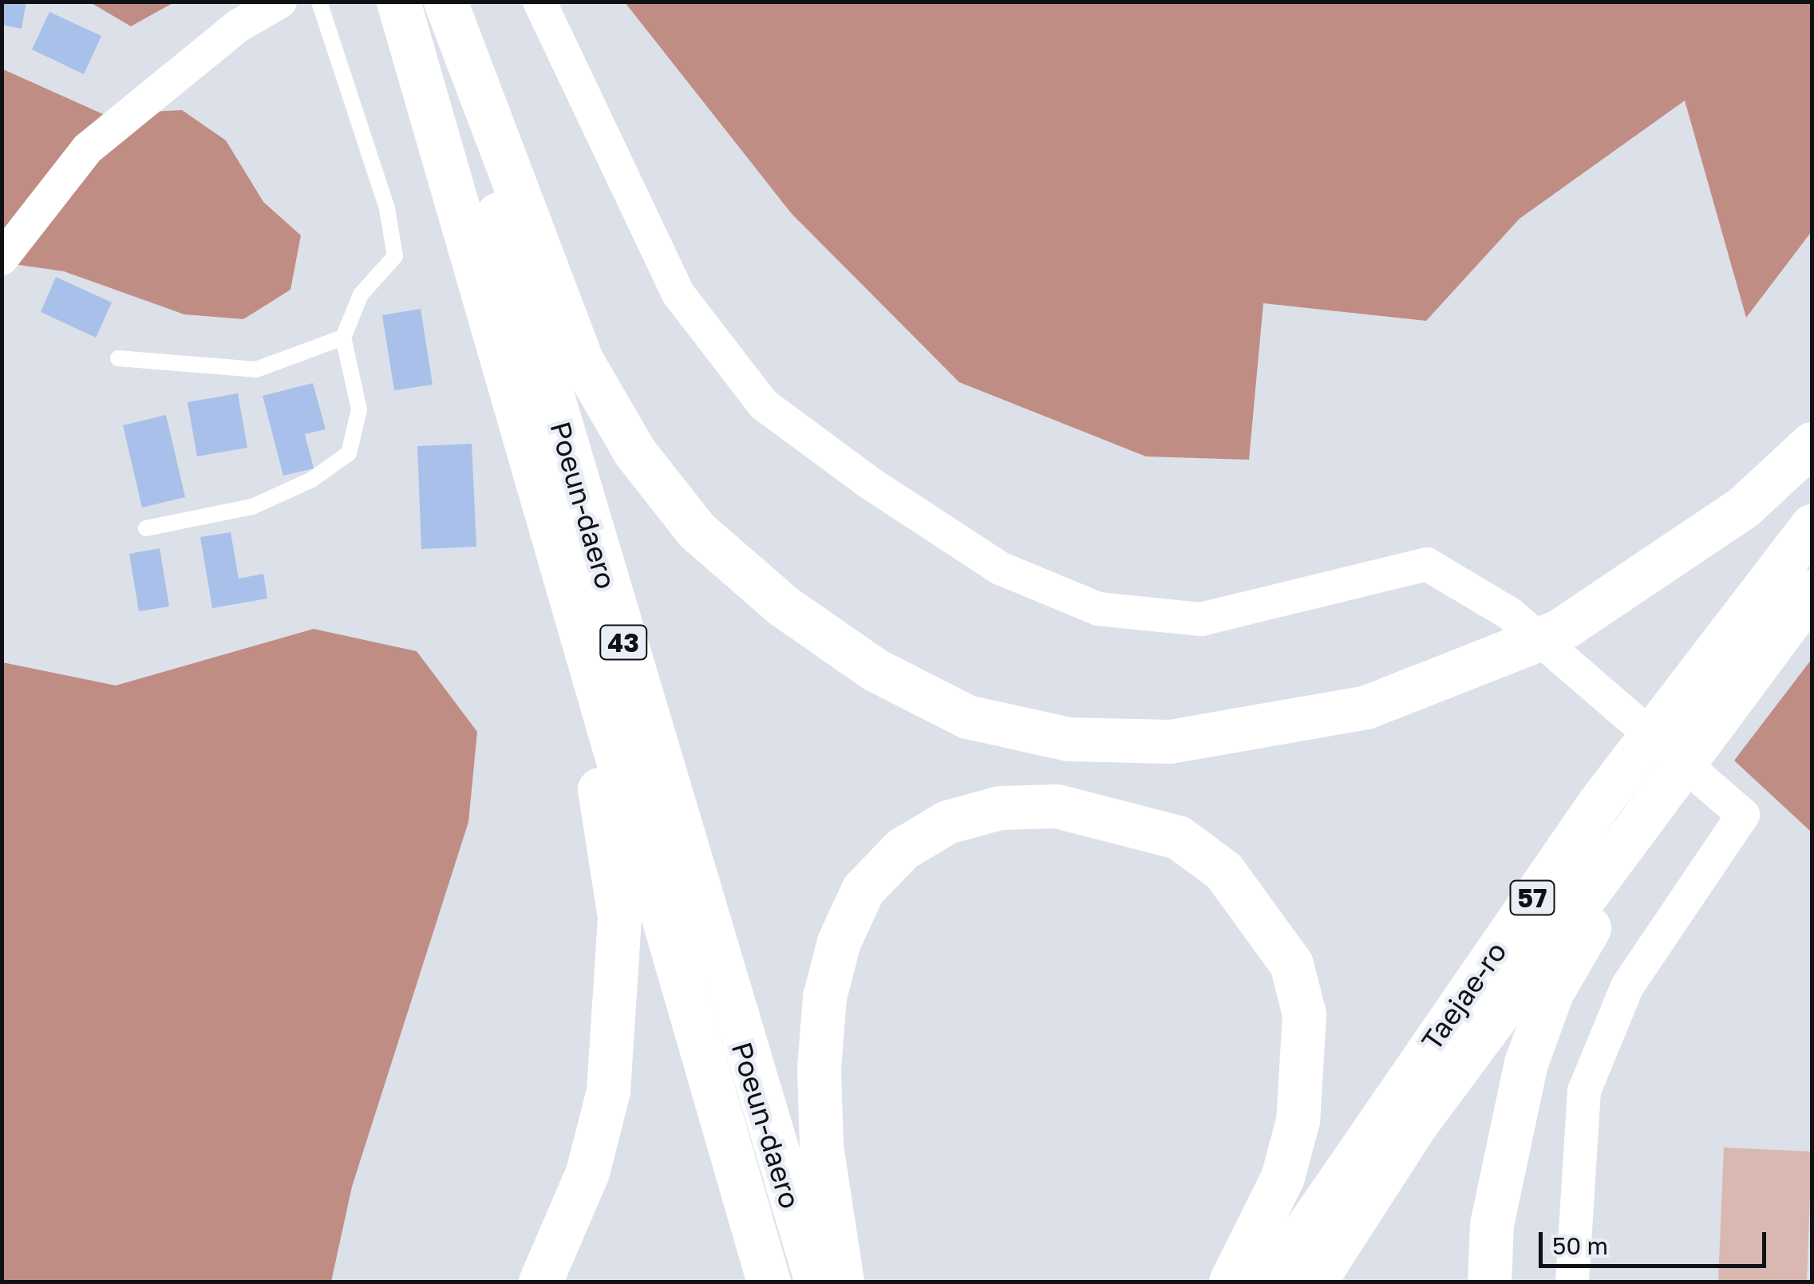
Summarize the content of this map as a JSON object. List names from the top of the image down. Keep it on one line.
{"streets":{"highway":["Poeun-daero","43","57","Taejae-ro"]},"scale_bar":"50 m"}
